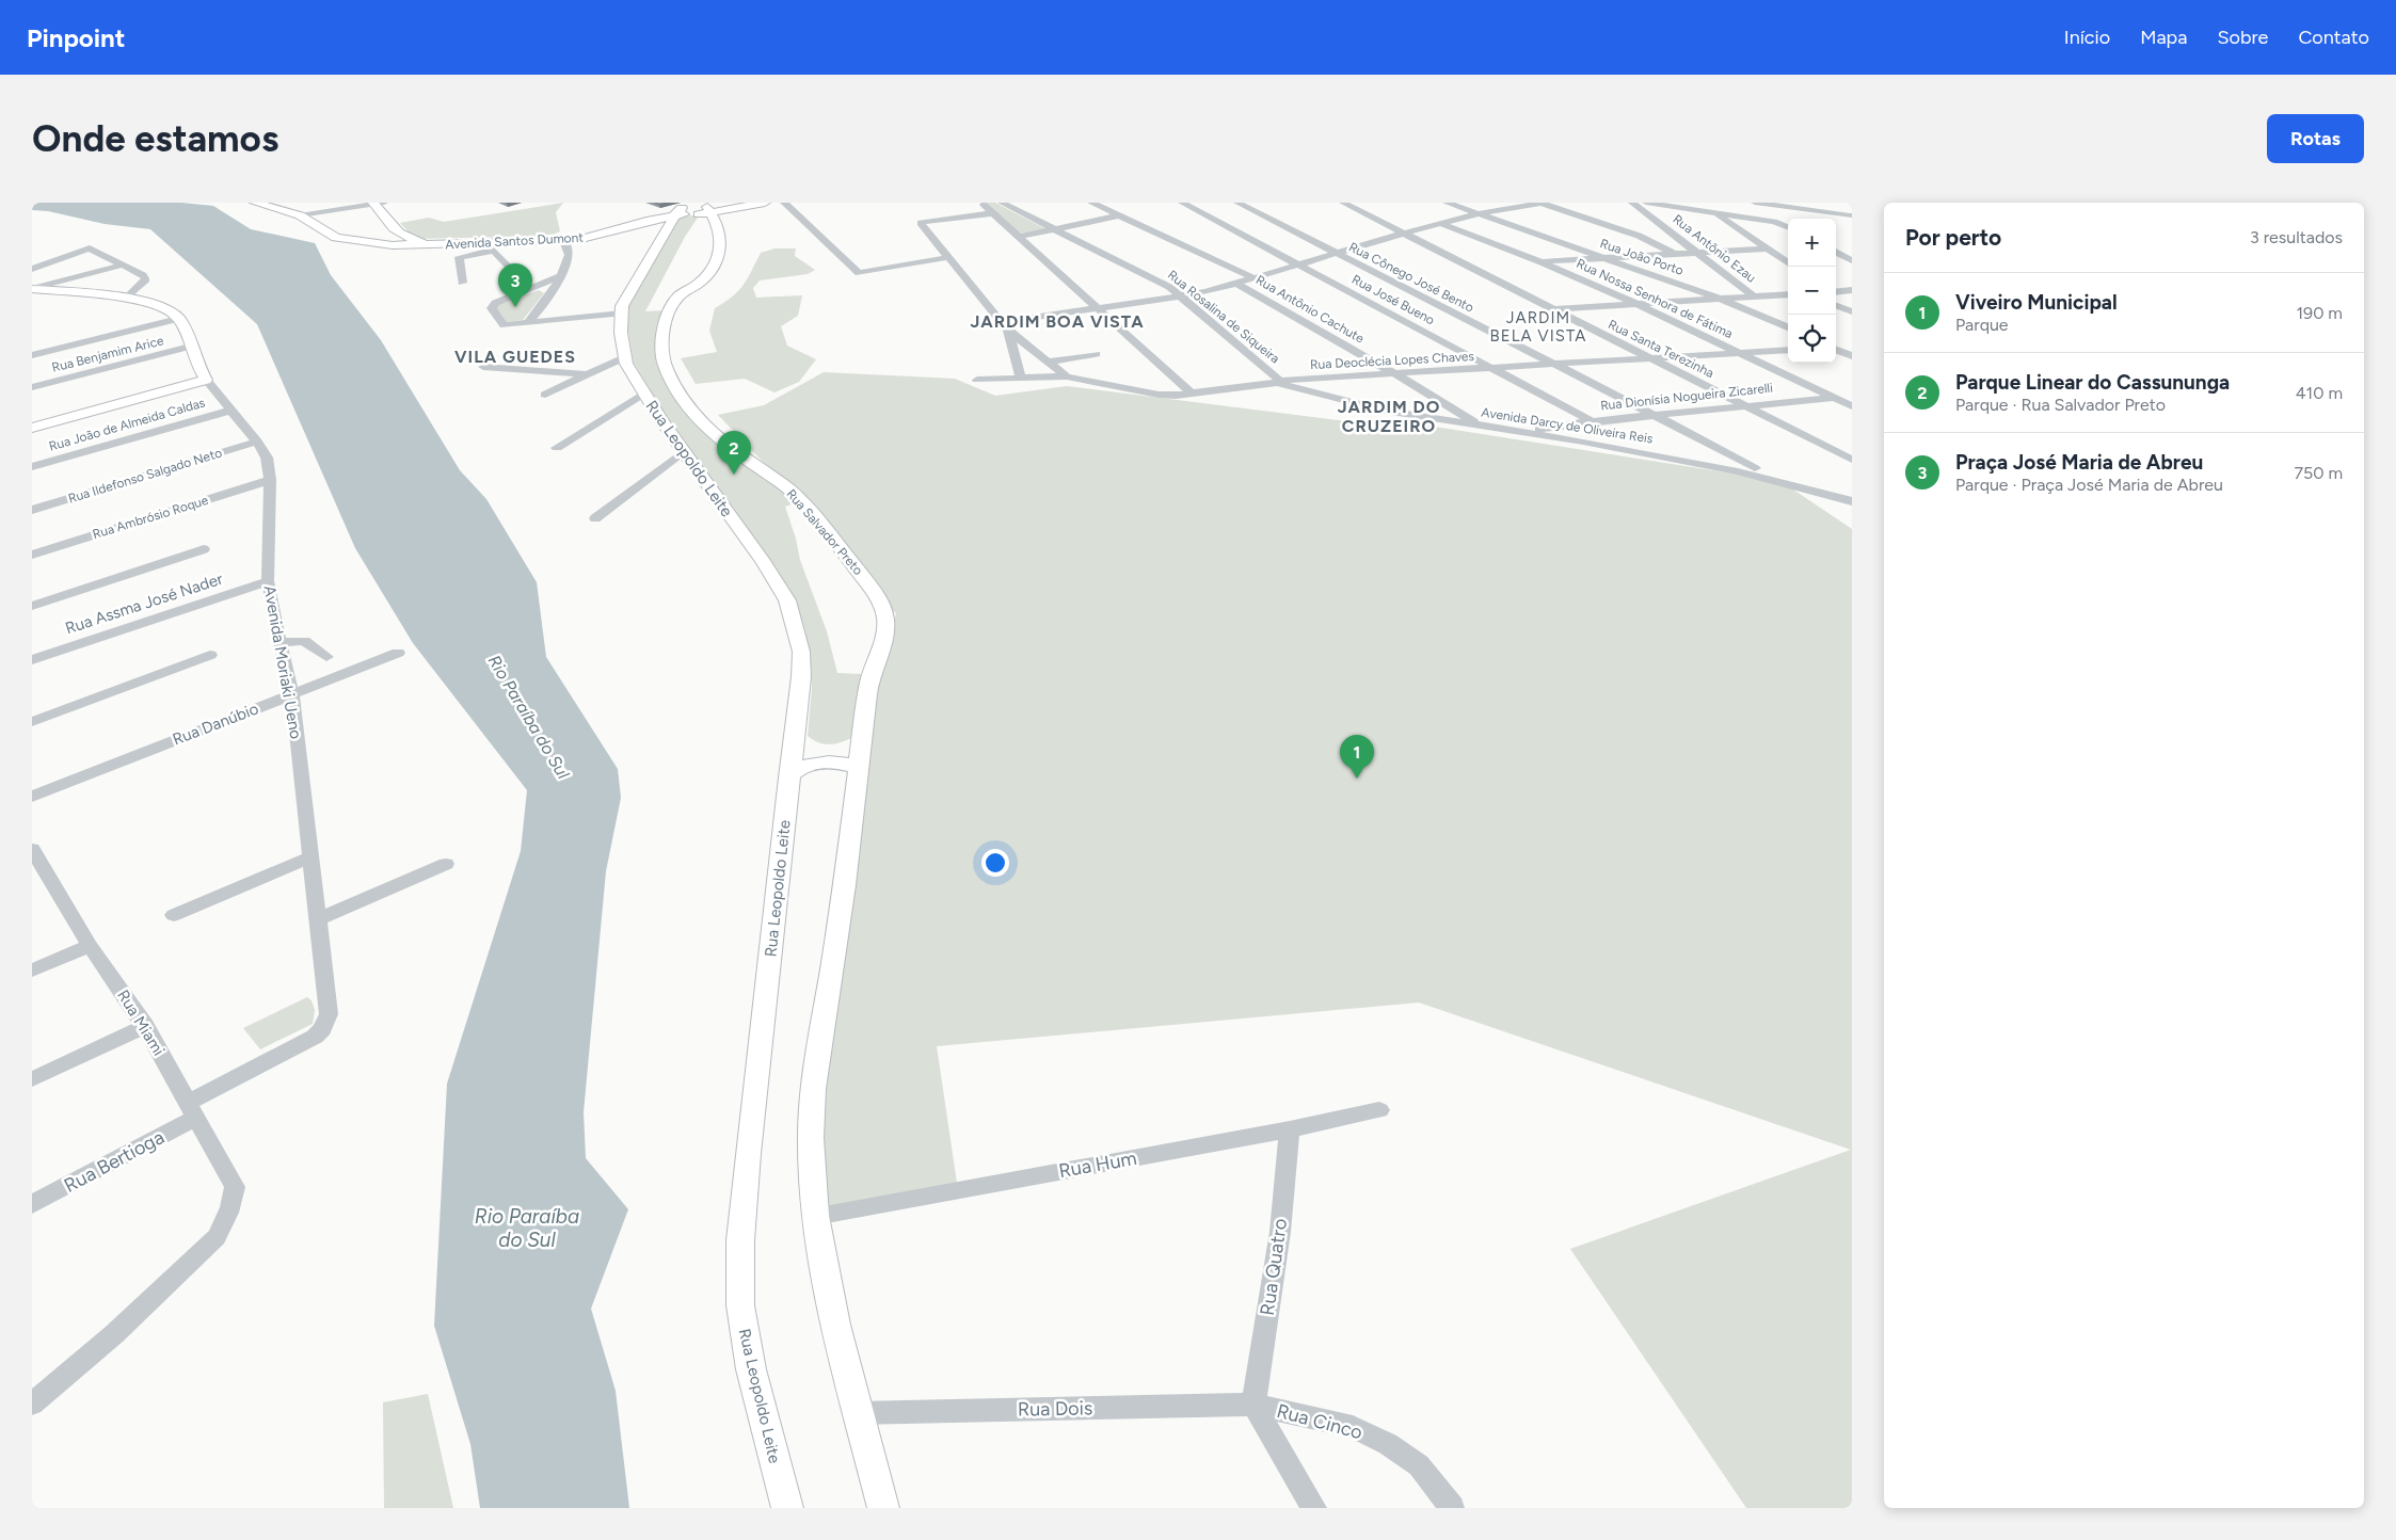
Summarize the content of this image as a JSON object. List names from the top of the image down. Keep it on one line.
{"streets":{"main road":["Avenida Santos Dumont","Rua Leopoldo Leite","Rua Salvador Preto","Avenida Moriaki Ueno"],"street":["Rua Antônio Ezau","Rua João Porto","Rua Cônego José Bento","Rua Nossa Senhora de Fátima","Rua José Bueno","Rua Antônio Cachute","Rua Rosalina de Siqueira","Rua Santa Terezinha","Rua Benjamim Arice","Rua Deoclécia Lopes Chaves","Rua Dionísia Nogueira Zicarelli","Rua João de Almeida Caldas","Avenida Darcy de Oliveira Reis","Rua Ildefonso Salgado Neto","Rua Ambrósio Roque","Rua Assma José Nader","Rua Danúbio","Rua Miami","Rua Bertioga","Rua Hum","Rua Quatro","Rua Dois","Rua Cinco"]},"crossings":[["Avenida Santos Dumont","Rua Salvador Preto"],["Rua Cônego José Bento","Rua Deoclécia Lopes Chaves"],["Rua Cônego José Bento","Rua Dionísia Nogueira Zicarelli"],["Rua Cônego José Bento","Avenida Darcy de Oliveira Reis"],["Rua Nossa Senhora de Fátima","Rua Deoclécia Lopes Chaves"],["Rua Nossa Senhora de Fátima","Rua Dionísia Nogueira Zicarelli"],["Rua José Bueno","Rua Deoclécia Lopes Chaves"],["Rua José Bueno","Rua Dionísia Nogueira Zicarelli"],["Rua Antônio Cachute","Rua Deoclécia Lopes Chaves"],["Rua Antônio Cachute","Avenida Darcy de Oliveira Reis"],["Rua Rosalina de Siqueira","Rua Deoclécia Lopes Chaves"],["Rua Rosalina de Siqueira","Avenida Darcy de Oliveira Reis"],["Rua Santa Terezinha","Rua Deoclécia Lopes Chaves"],["Rua Santa Terezinha","Rua Dionísia Nogueira Zicarelli"],["Rua Benjamim Arice","Avenida Moriaki Ueno"],["Rua Deoclécia Lopes Chaves","Avenida Darcy de Oliveira Reis"],["Rua Dionísia Nogueira Zicarelli","Avenida Darcy de Oliveira Reis"],["Rua João de Almeida Caldas","Avenida Moriaki Ueno"],["Rua Ildefonso Salgado Neto","Avenida Moriaki Ueno"],["Rua Ambrósio Roque","Avenida Moriaki Ueno"],["Rua Assma José Nader","Avenida Moriaki Ueno"],["Avenida Moriaki Ueno","Rua Danúbio"],["Avenida Moriaki Ueno","Rua Miami"],["Avenida Moriaki Ueno","Rua Bertioga"],["Rua Miami","Rua Bertioga"],["Rua Hum","Rua Quatro"],["Rua Quatro","Rua Dois"],["Rua Quatro","Rua Cinco"],["Rua Dois","Rua Cinco"]],"districts":["JARDIM BELA VISTA","JARDIM BOA VISTA","VILA GUEDES","JARDIM DO CRUZEIRO"],"water":["Rio Paraíba do Sul"],"page":{"header":"Pinpoint","nav":["Início","Mapa","Sobre","Contato"],"buttons":"Rotas","title":"Onde estamos","heading":["Por perto","3 resultados"],"map_buttons":["+","−"],"pins":["3","2","1"],"list":[{"mark":"1","name":"Viveiro Municipal","note":"Parque","value":"190 m"},{"mark":"2","name":"Parque Linear do Cassununga","note":"Parque · Rua Salvador Preto","value":"410 m"},{"mark":"3","name":"Praça José Maria de Abreu","note":"Parque · Praça José Maria de Abreu","value":"750 m"}]}}
